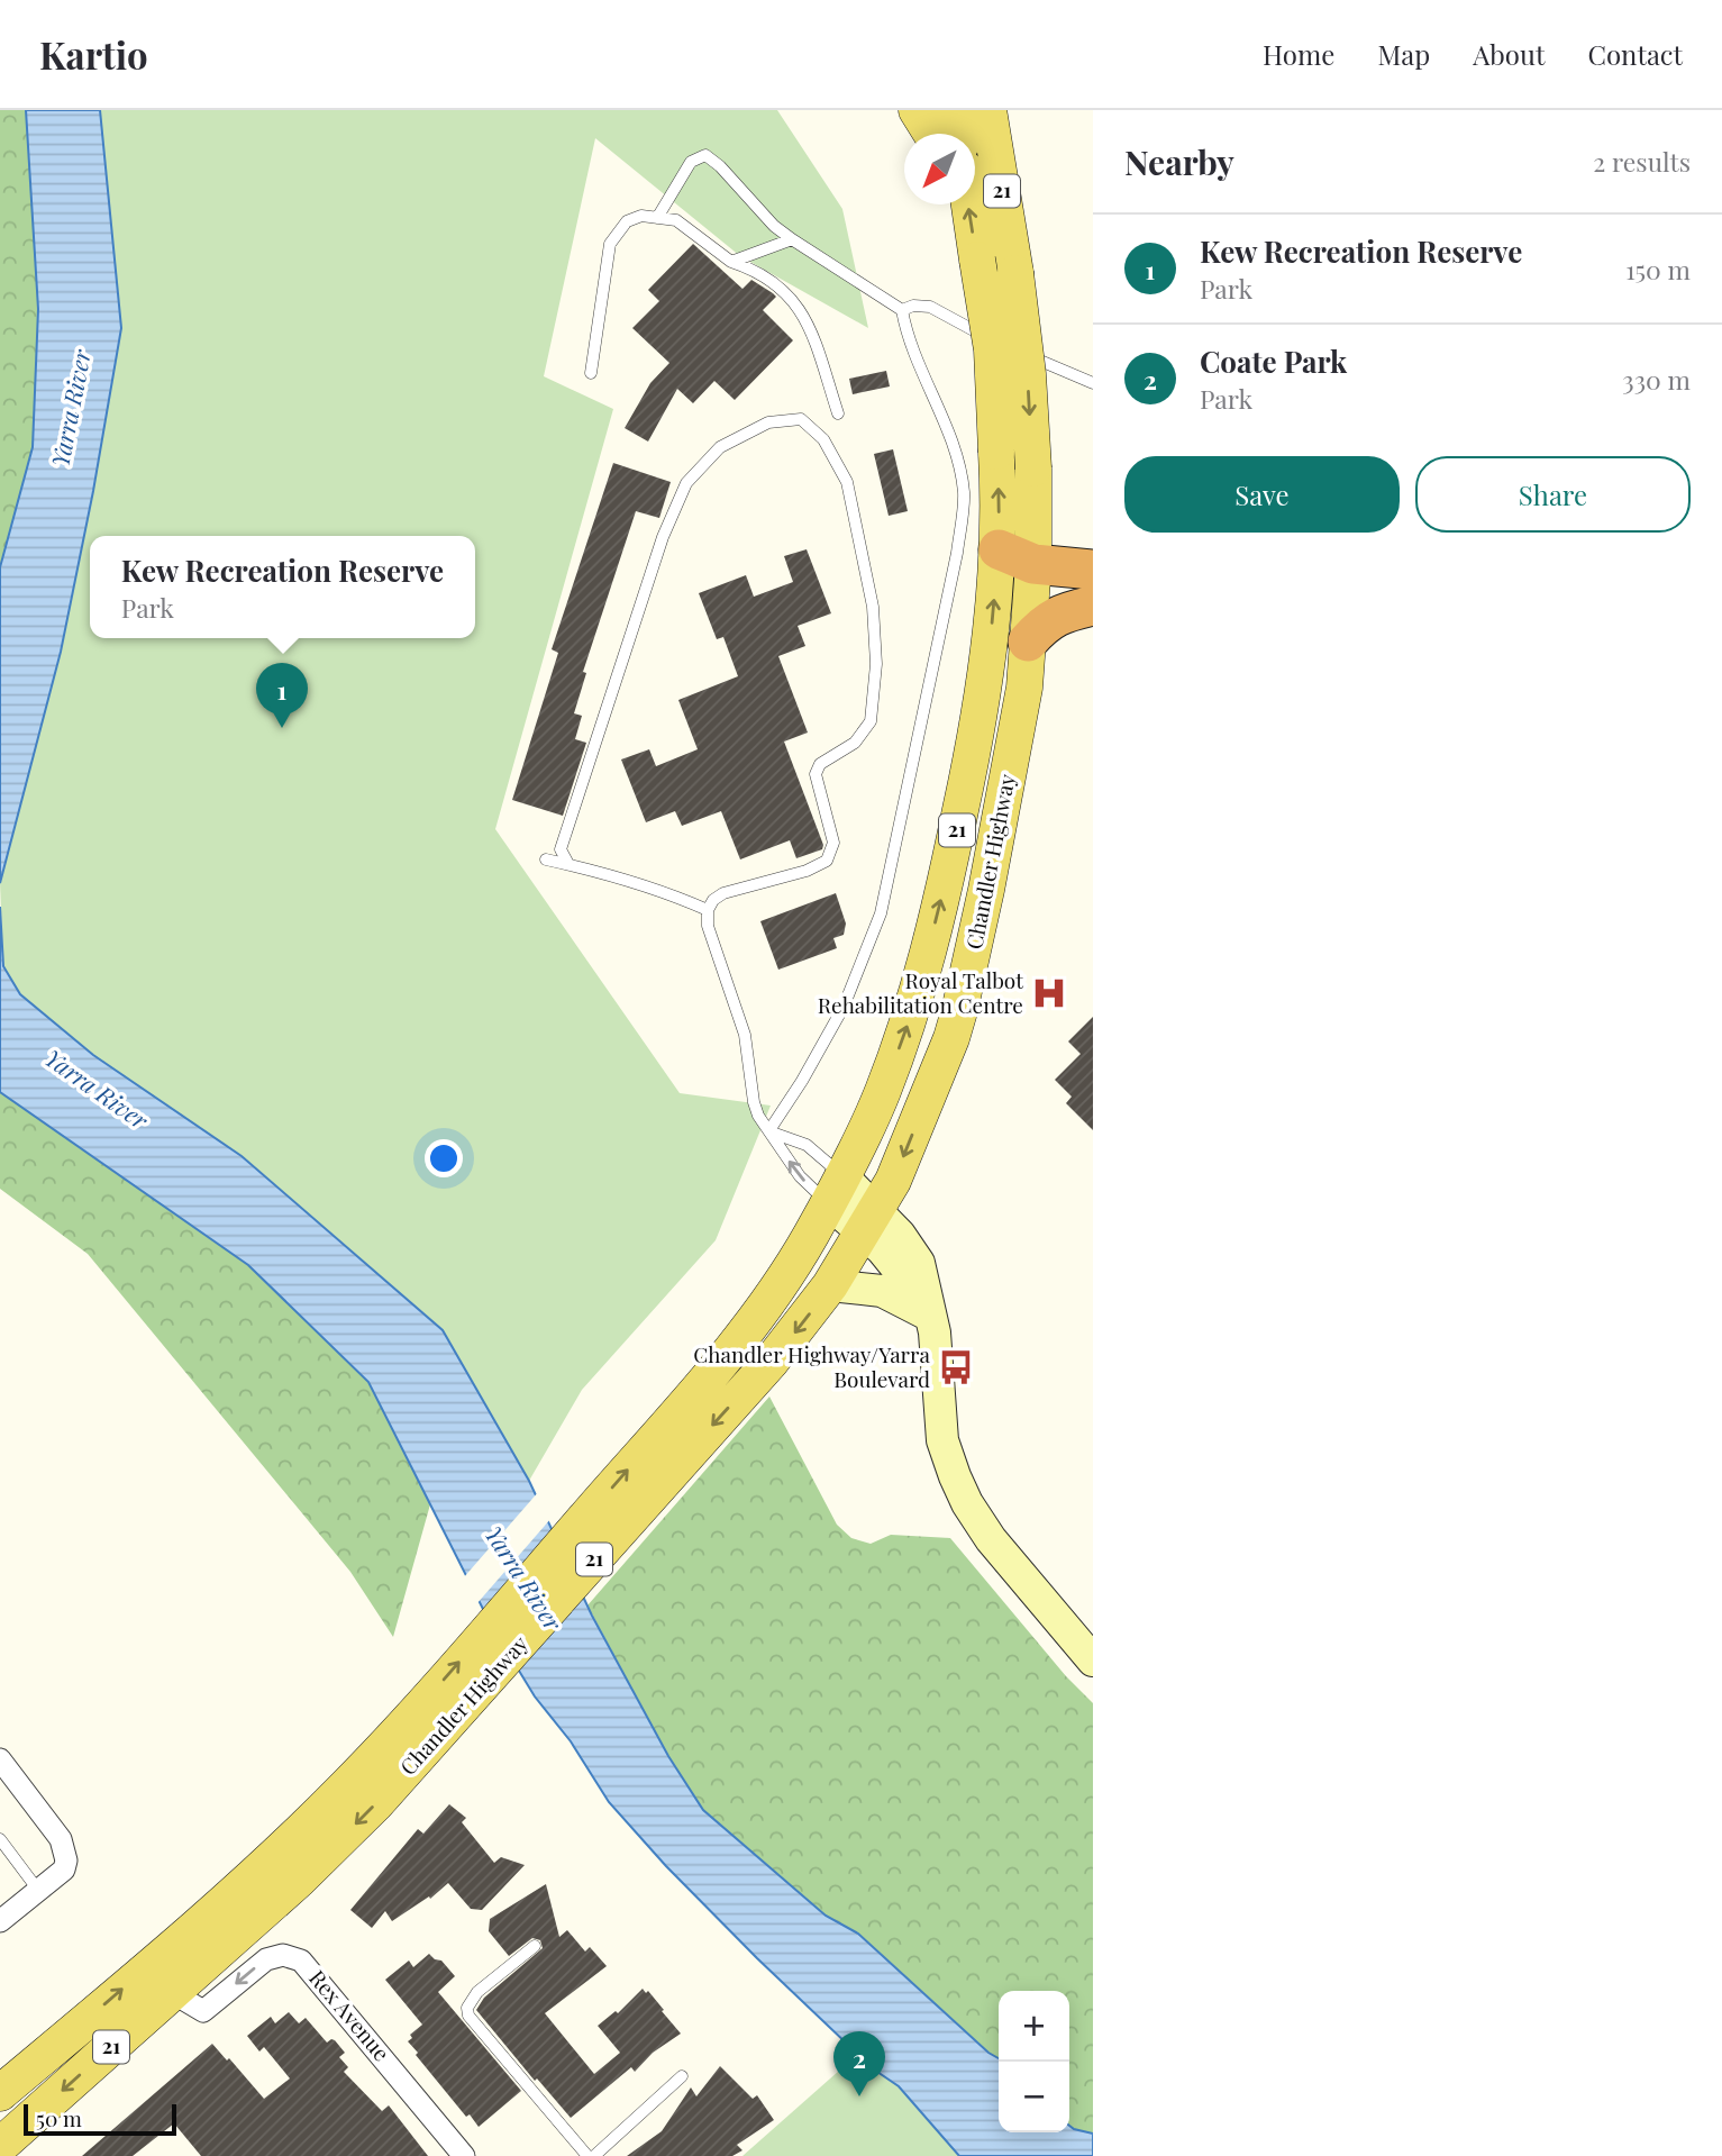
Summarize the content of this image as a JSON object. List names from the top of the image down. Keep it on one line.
{"streets":{"main road":["21","Chandler Highway"],"street":["Rex Avenue"]},"crossings":[["Chandler Highway","Rex Avenue"]],"one_way":["Rex Avenue"],"water":["Yarra River"],"places":{"hospital":["Royal Talbot Rehabilitation Centre"],"bus stop":["Chandler Highway/Yarra Boulevard"]},"scale_bar":"50 m","north":"bottom left","page":{"header":"Kartio","nav":["Home","Map","About","Contact"],"heading":["Nearby","2 results"],"list":[{"mark":"1","name":"Kew Recreation Reserve","note":"Park","value":"150 m"},{"mark":"2","name":"Coate Park","note":"Park","value":"330 m"}],"buttons":["Save","Share"],"popup":["Kew Recreation Reserve","Park"],"pins":["1","2"],"map_buttons":["+","−"],"scale":"50 m"}}
